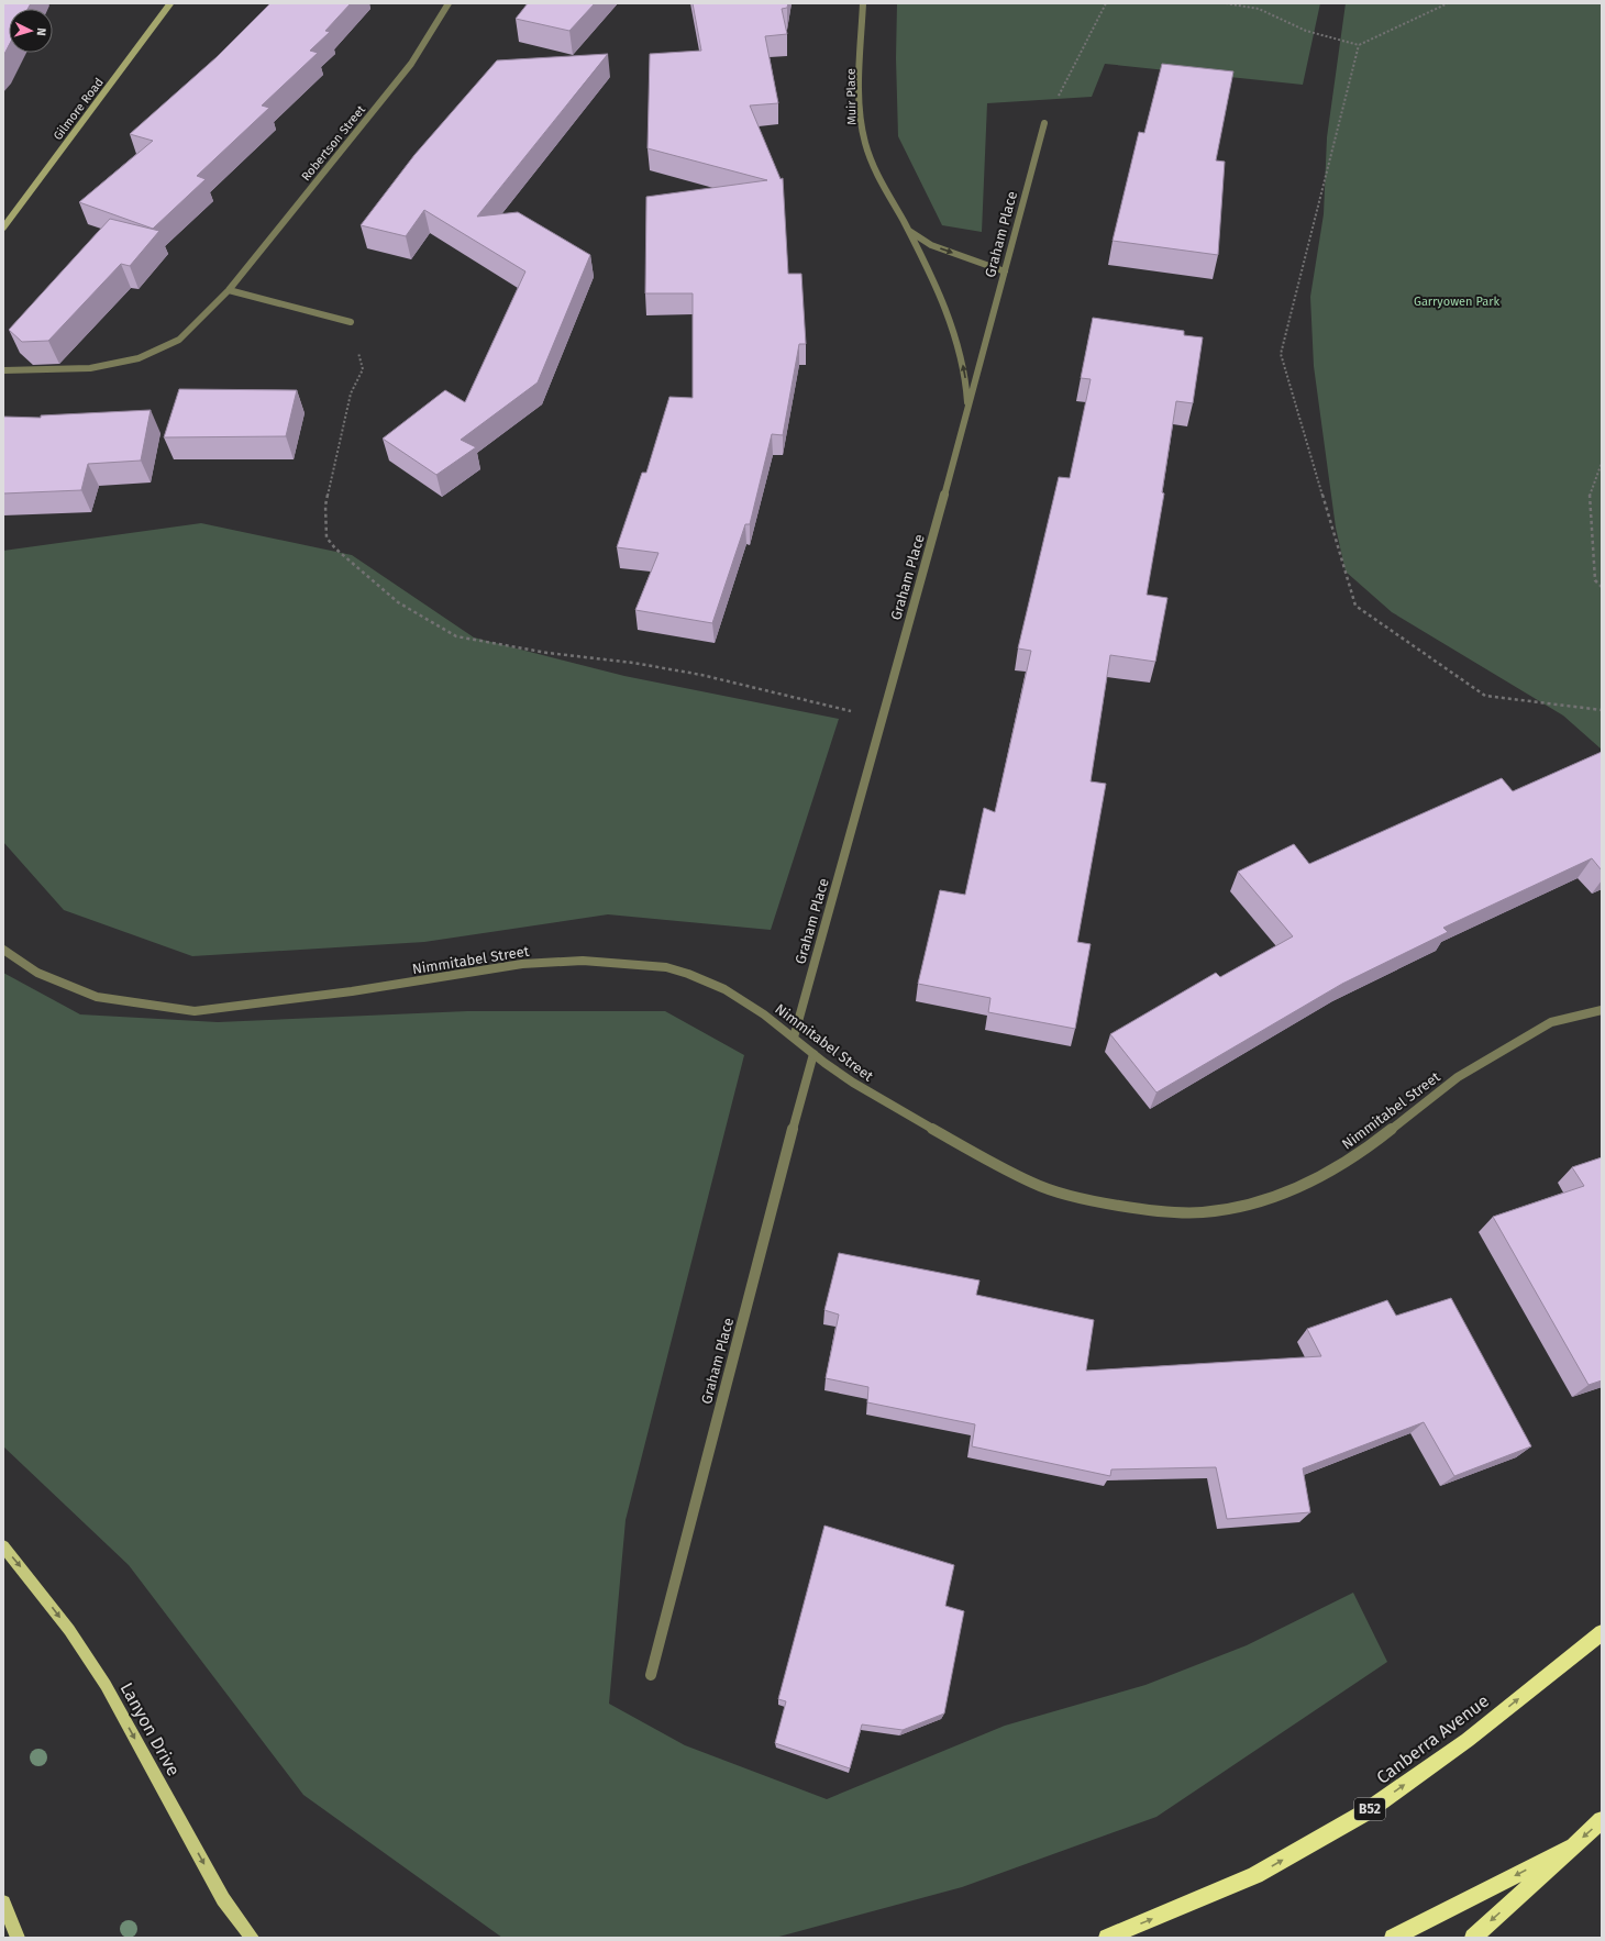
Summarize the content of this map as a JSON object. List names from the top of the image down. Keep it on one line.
{"streets":{"highway":["Canberra Avenue","B52"],"main road":["Lanyon Drive"],"street":["Muir Place","Gilmore Road","Robertson Street","Graham Place","Nimmitabel Street"]},"crossings":[["Muir Place","Graham Place"],["Graham Place","Nimmitabel Street"]],"one_way":["Lanyon Drive","Canberra Avenue"],"parks":["Garryowen Park"],"north":"right"}
